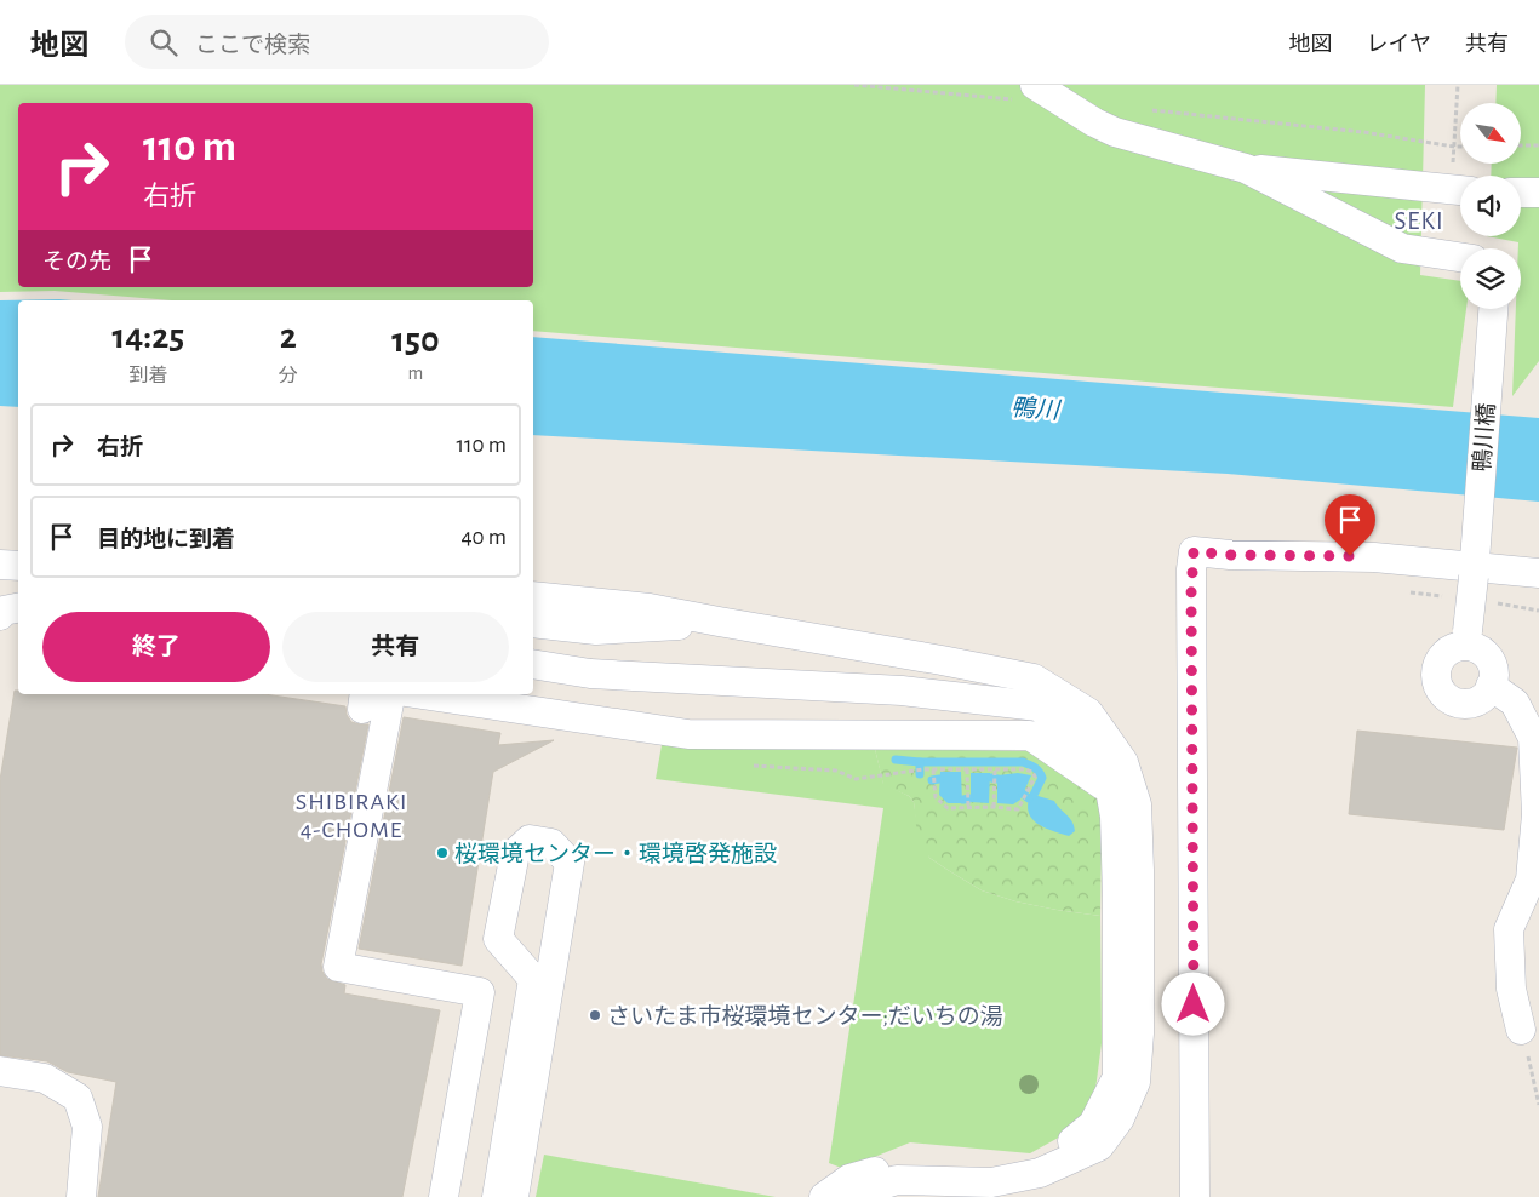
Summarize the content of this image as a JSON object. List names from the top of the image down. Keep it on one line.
{"streets":{"street":["鴨川橋"]},"districts":["SEKI","SHIBIRAKI 4-CHOME"],"water":["鴨川"],"places":["桜環境センター・環境啓発施設","さいたま市桜環境センター;だいちの湯"],"north":"bottom right","page":{"header":"地図","search":"ここで検索","nav":["地図","レイヤ","共有"],"turn":["110 m","右折"],"then":"その先","eta":["14:25","到着","2","分","150","m"],"list":[{"name":"右折","value":"110 m"},{"name":"目的地に到着","value":"40 m"}],"buttons":["終了","共有"]}}
